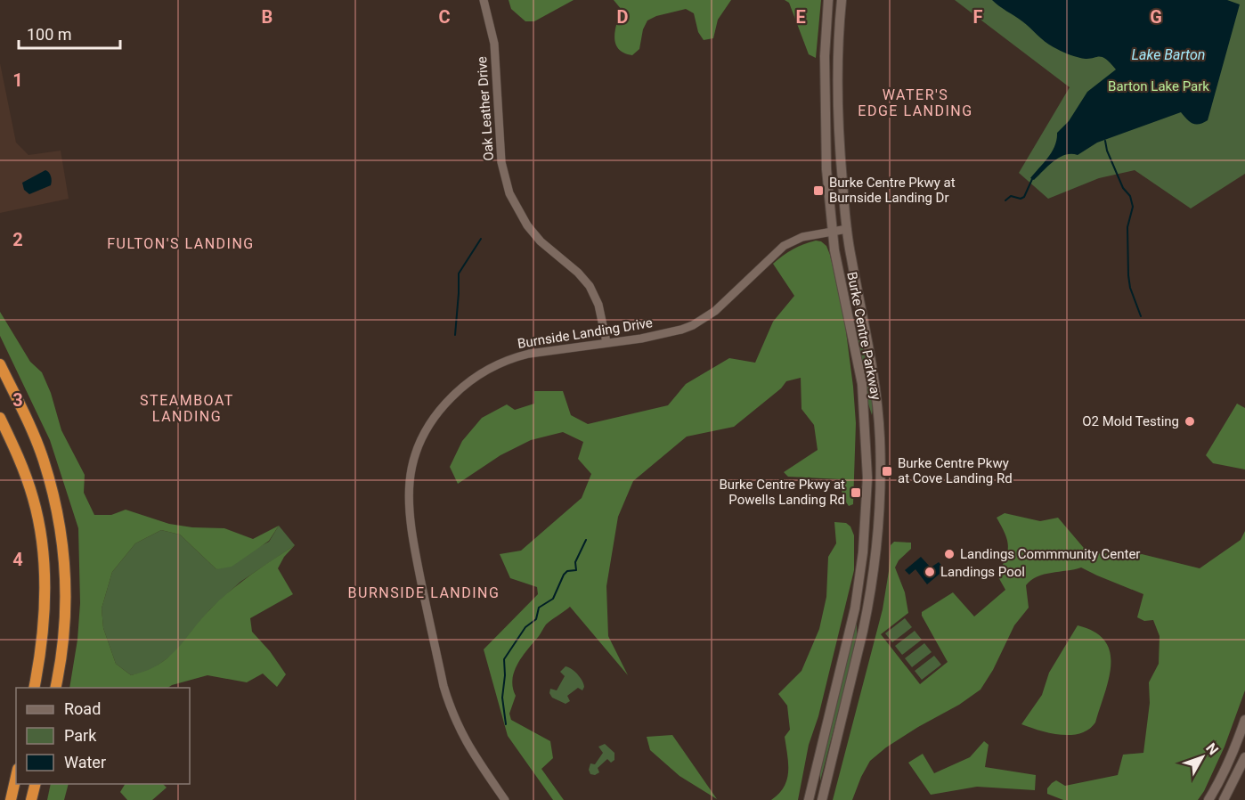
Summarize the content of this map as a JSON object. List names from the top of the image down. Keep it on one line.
{"streets":{"main road":["Burke Centre Parkway"],"street":["Oak Leather Drive","Burnside Landing Drive"]},"crossings":[["Oak Leather Drive","Burnside Landing Drive"],["Burnside Landing Drive","Burke Centre Parkway"]],"districts":["WATER'S EDGE LANDING","FULTON'S LANDING","STEAMBOAT LANDING","BURNSIDE LANDING"],"water":["Lake Barton"],"parks":["Barton Lake Park"],"places":{"transit":["Burke Centre Pkwy at Burnside Landing Dr","Burke Centre Pkwy at Cove Landing Rd","Burke Centre Pkwy at Powells Landing Rd"],"other":["O2 Mold Testing","Landings Commmunity Center","Landings Pool"]},"legend":["Road","Park","Water"],"scale_bar":"100 m","north":"top right","grid":{"columns":["B","C","D","E","F","G"],"rows":["1","2","3","4"]}}
